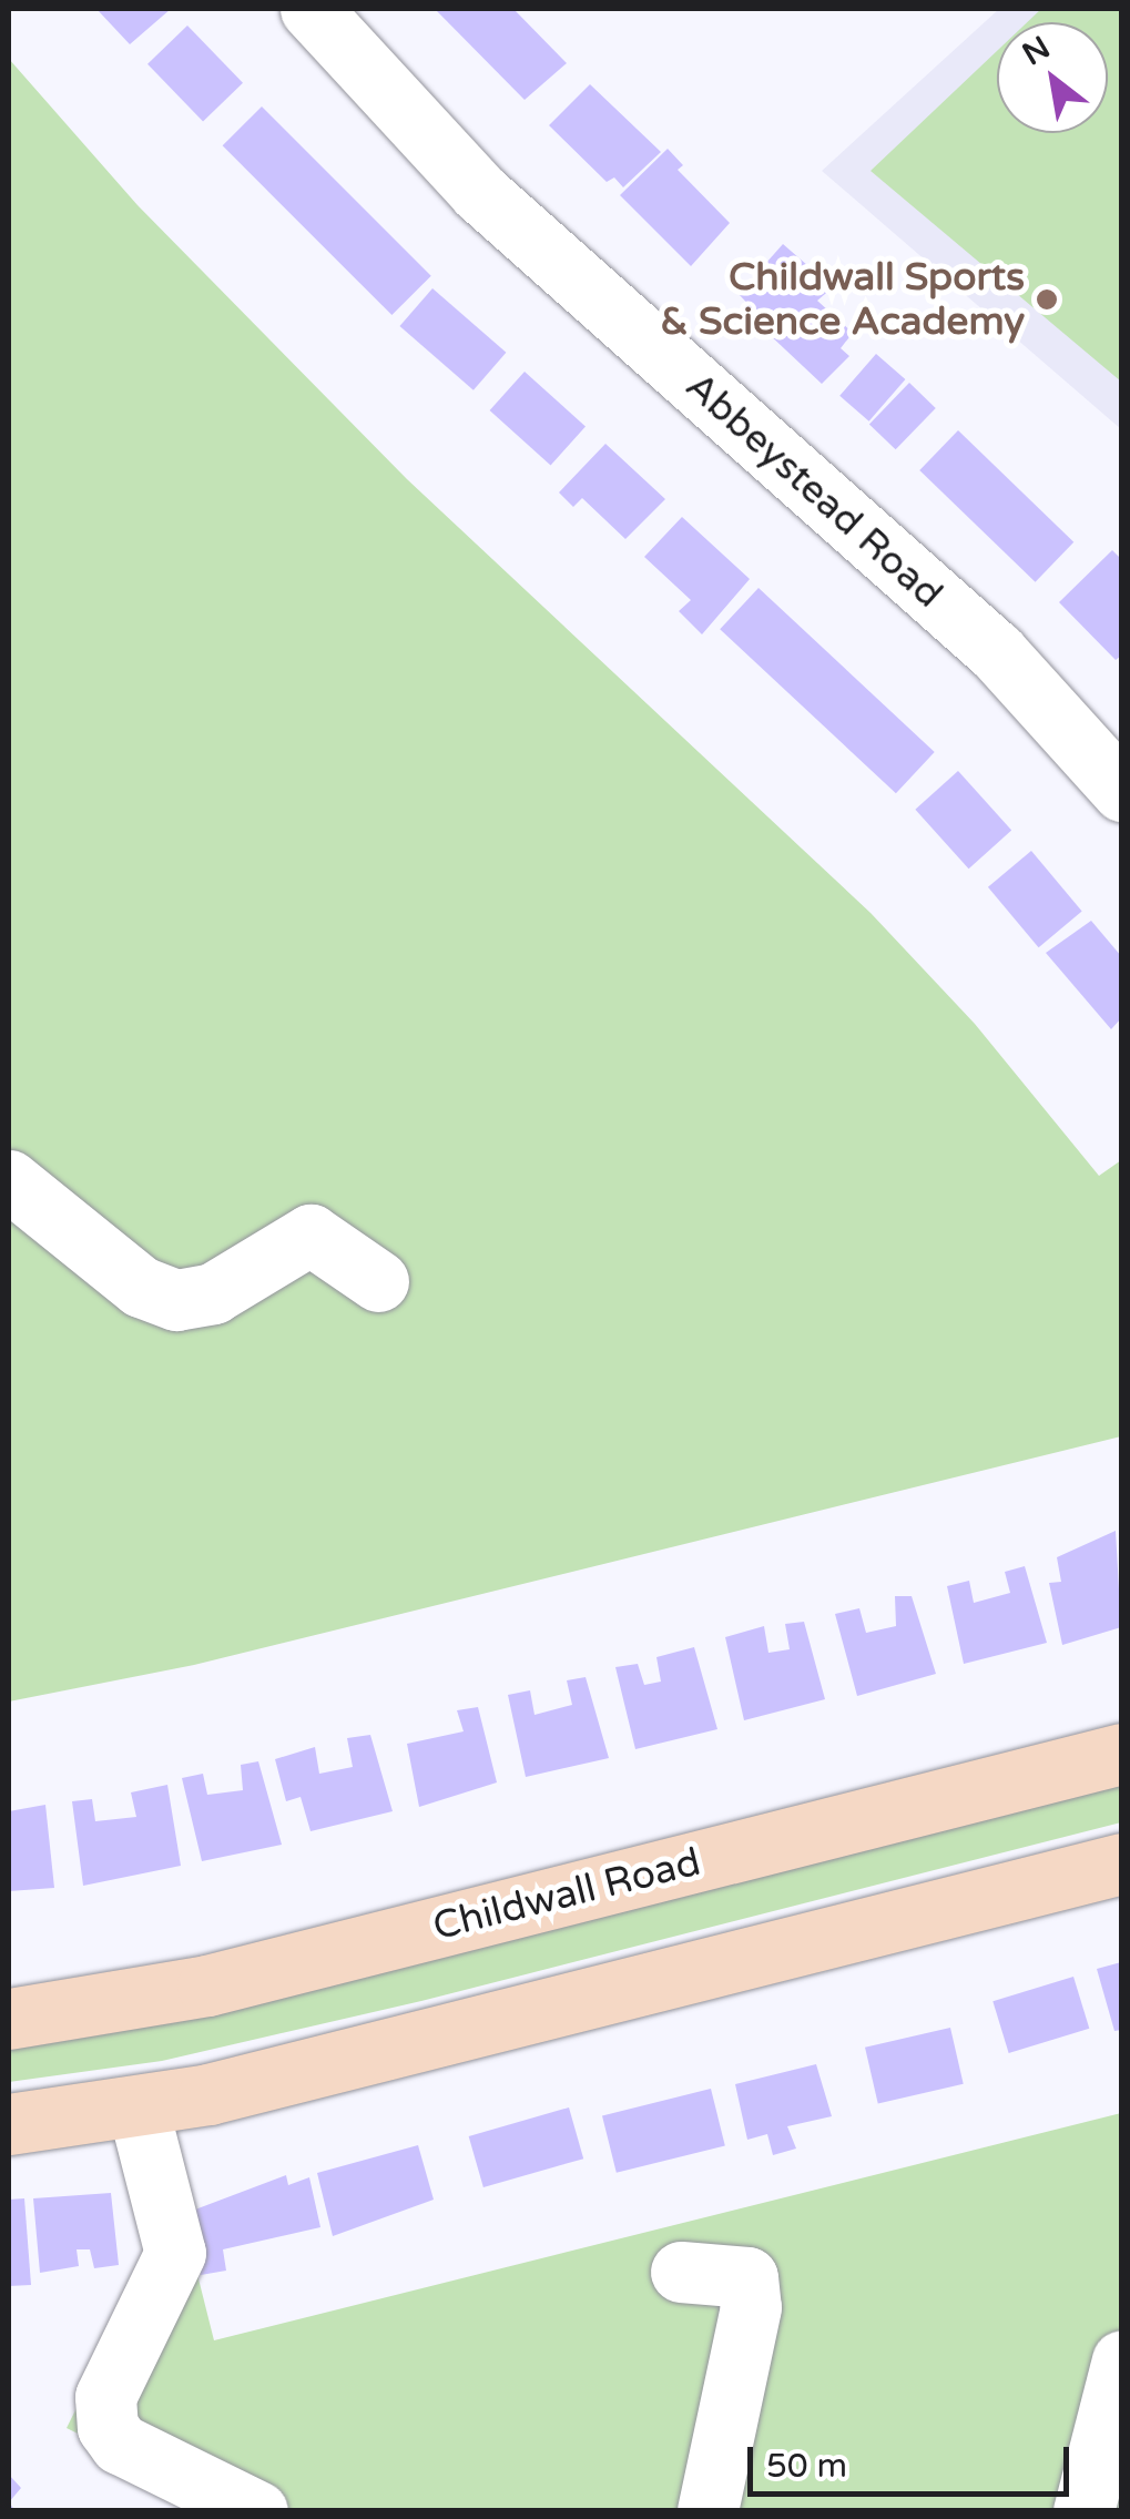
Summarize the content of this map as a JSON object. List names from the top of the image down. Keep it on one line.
{"streets":{"main road":["Childwall Road"],"street":["Abbeystead Road"]},"places":["Childwall Sports & Science Academy"],"scale_bar":"50 m","north":"top left"}
